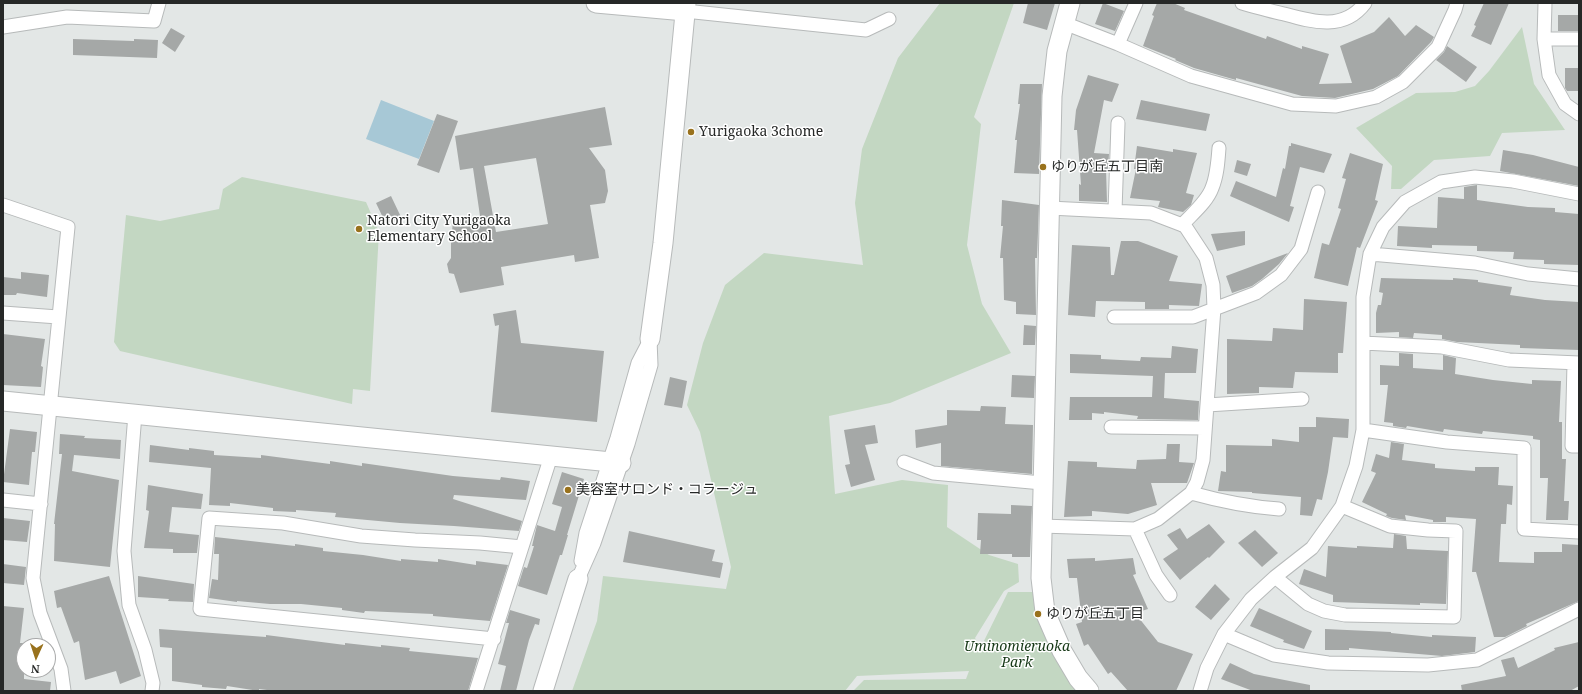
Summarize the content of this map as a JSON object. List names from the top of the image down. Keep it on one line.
{"parks":["Uminomieruoka Park"],"places":["Yurigaoka 3chome","ゆりが丘五丁目南","Natori City Yurigaoka Elementary School","美容室サロンド・コラージュ","ゆりが丘五丁目"],"north":"bottom"}
